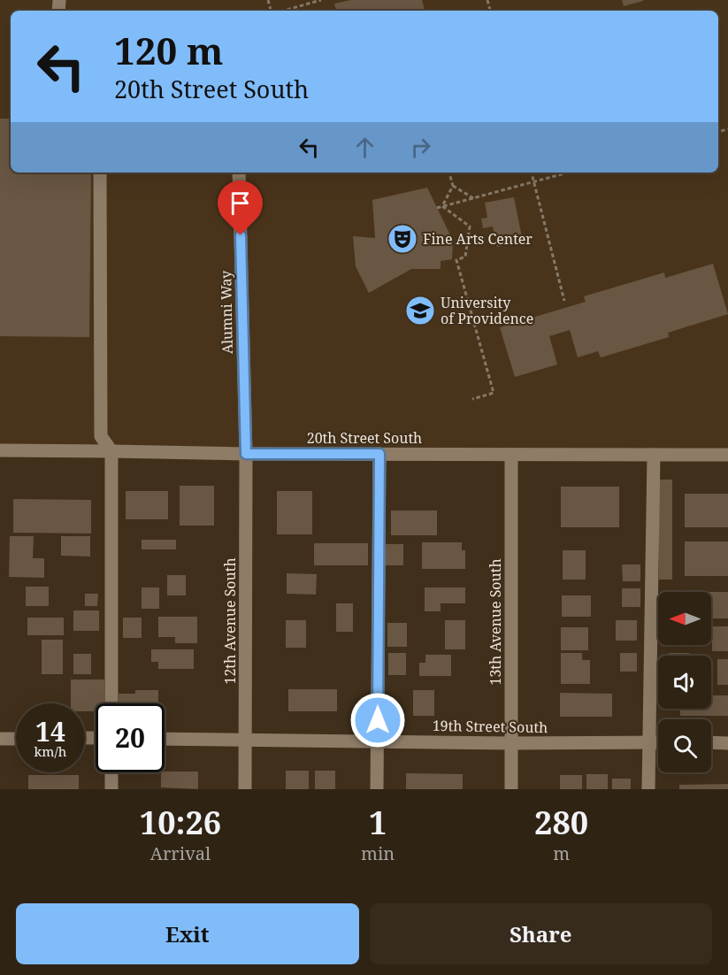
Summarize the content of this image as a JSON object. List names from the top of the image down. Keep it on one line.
{"streets":{"street":["Alumni Way","20th Street South","12th Avenue South","13th Avenue South","19th Street South"]},"crossings":[["Alumni Way","20th Street South"],["Alumni Way","12th Avenue South"],["20th Street South","12th Avenue South"],["20th Street South","13th Avenue South"],["12th Avenue South","19th Street South"],["13th Avenue South","19th Street South"]],"places":{"theatre":["Fine Arts Center"],"school or university":["University of Providence"]},"north":"left","page":{"turn":["120 m","20th Street South"],"speed":"14 km/h","limit":"20","eta":["10:26","Arrival","1","min","280","m"],"buttons":["Exit","Share"]}}
